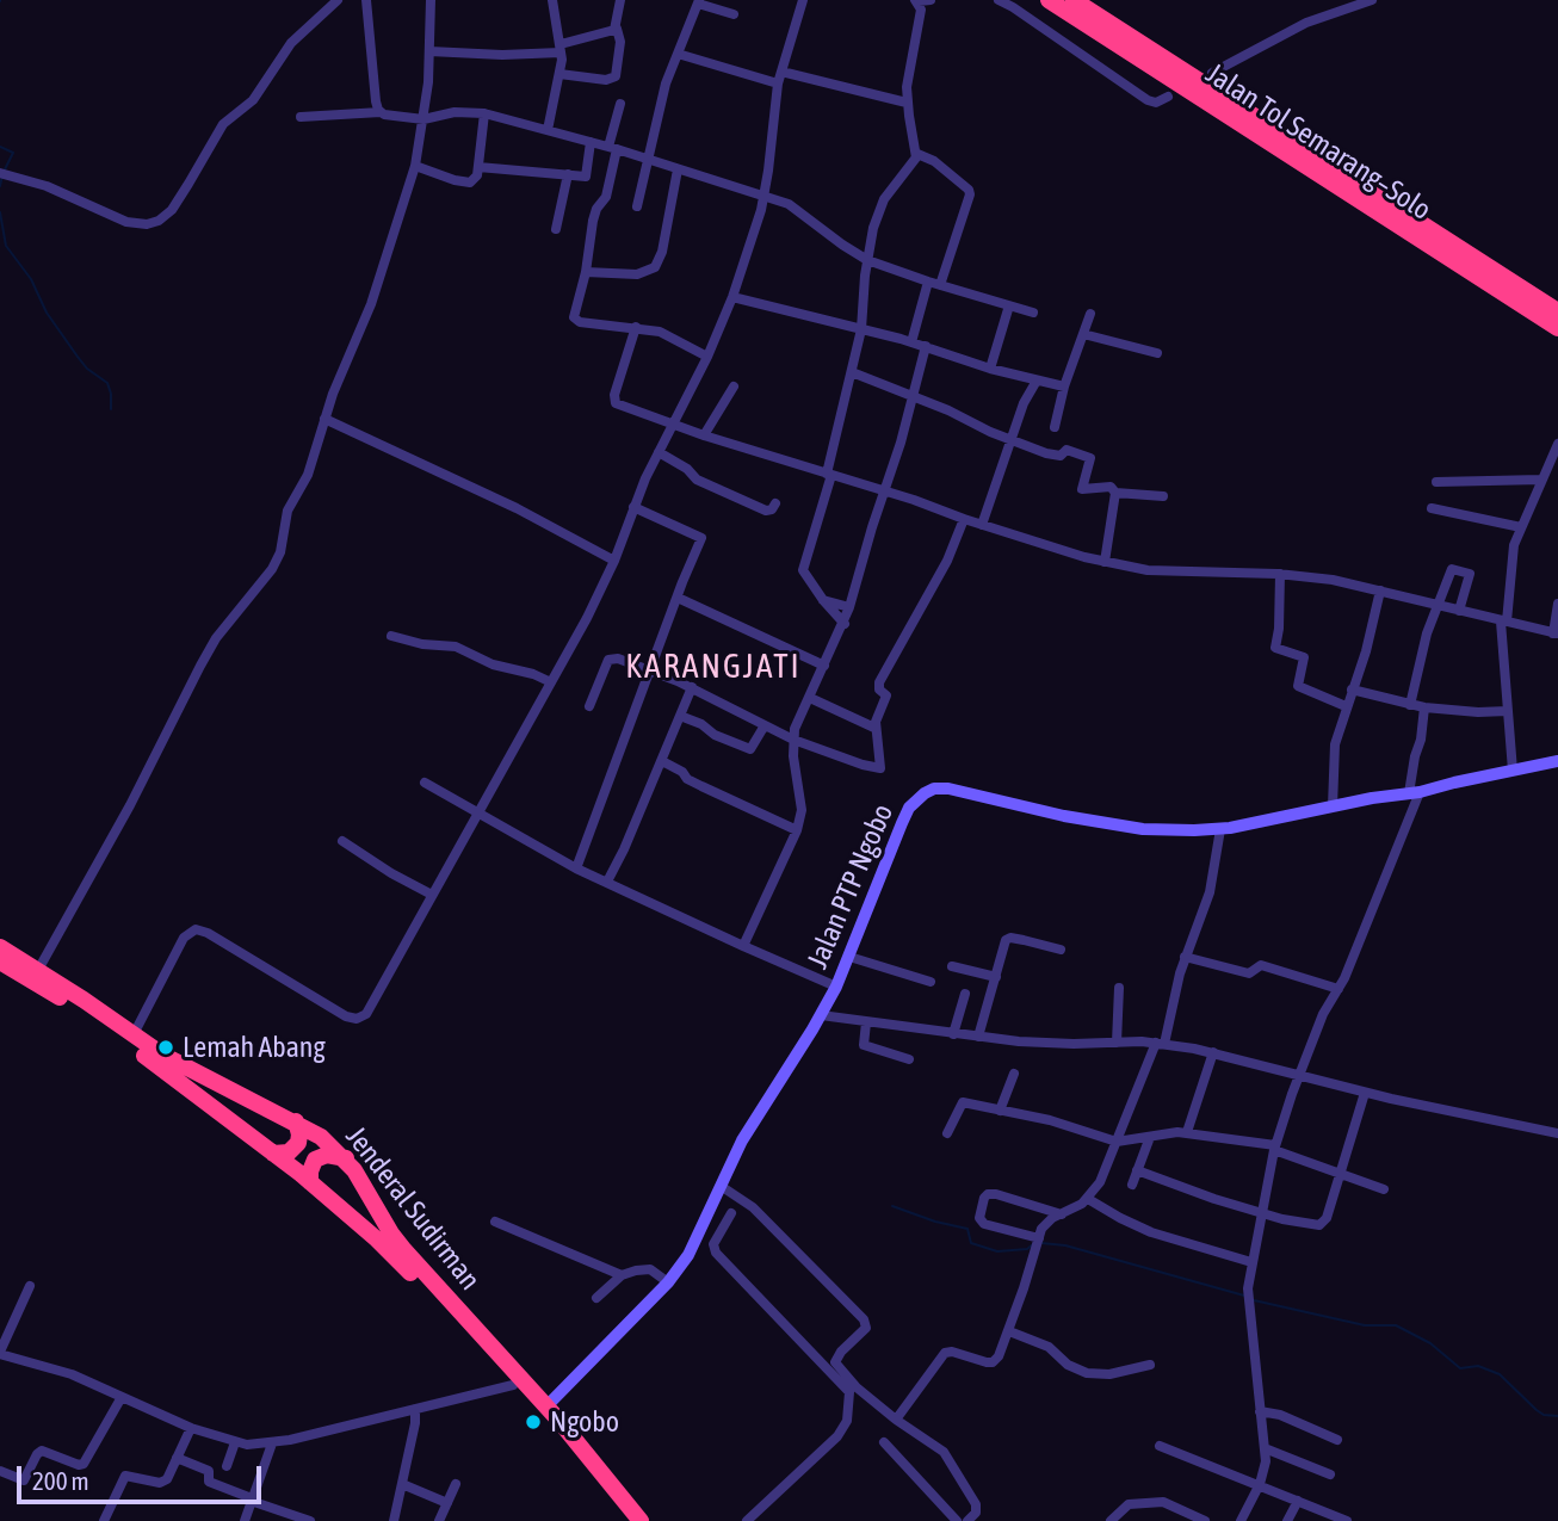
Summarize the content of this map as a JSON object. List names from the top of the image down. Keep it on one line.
{"streets":{"highway":["Jalan Tol Semarang–Solo","Jenderal Sudirman"],"main road":["Jalan PTP Ngobo"]},"crossings":[["Jalan PTP Ngobo","Jenderal Sudirman"]],"districts":["KARANGJATI"],"places":["Lemah Abang","Ngobo"],"scale_bar":"200 m"}
